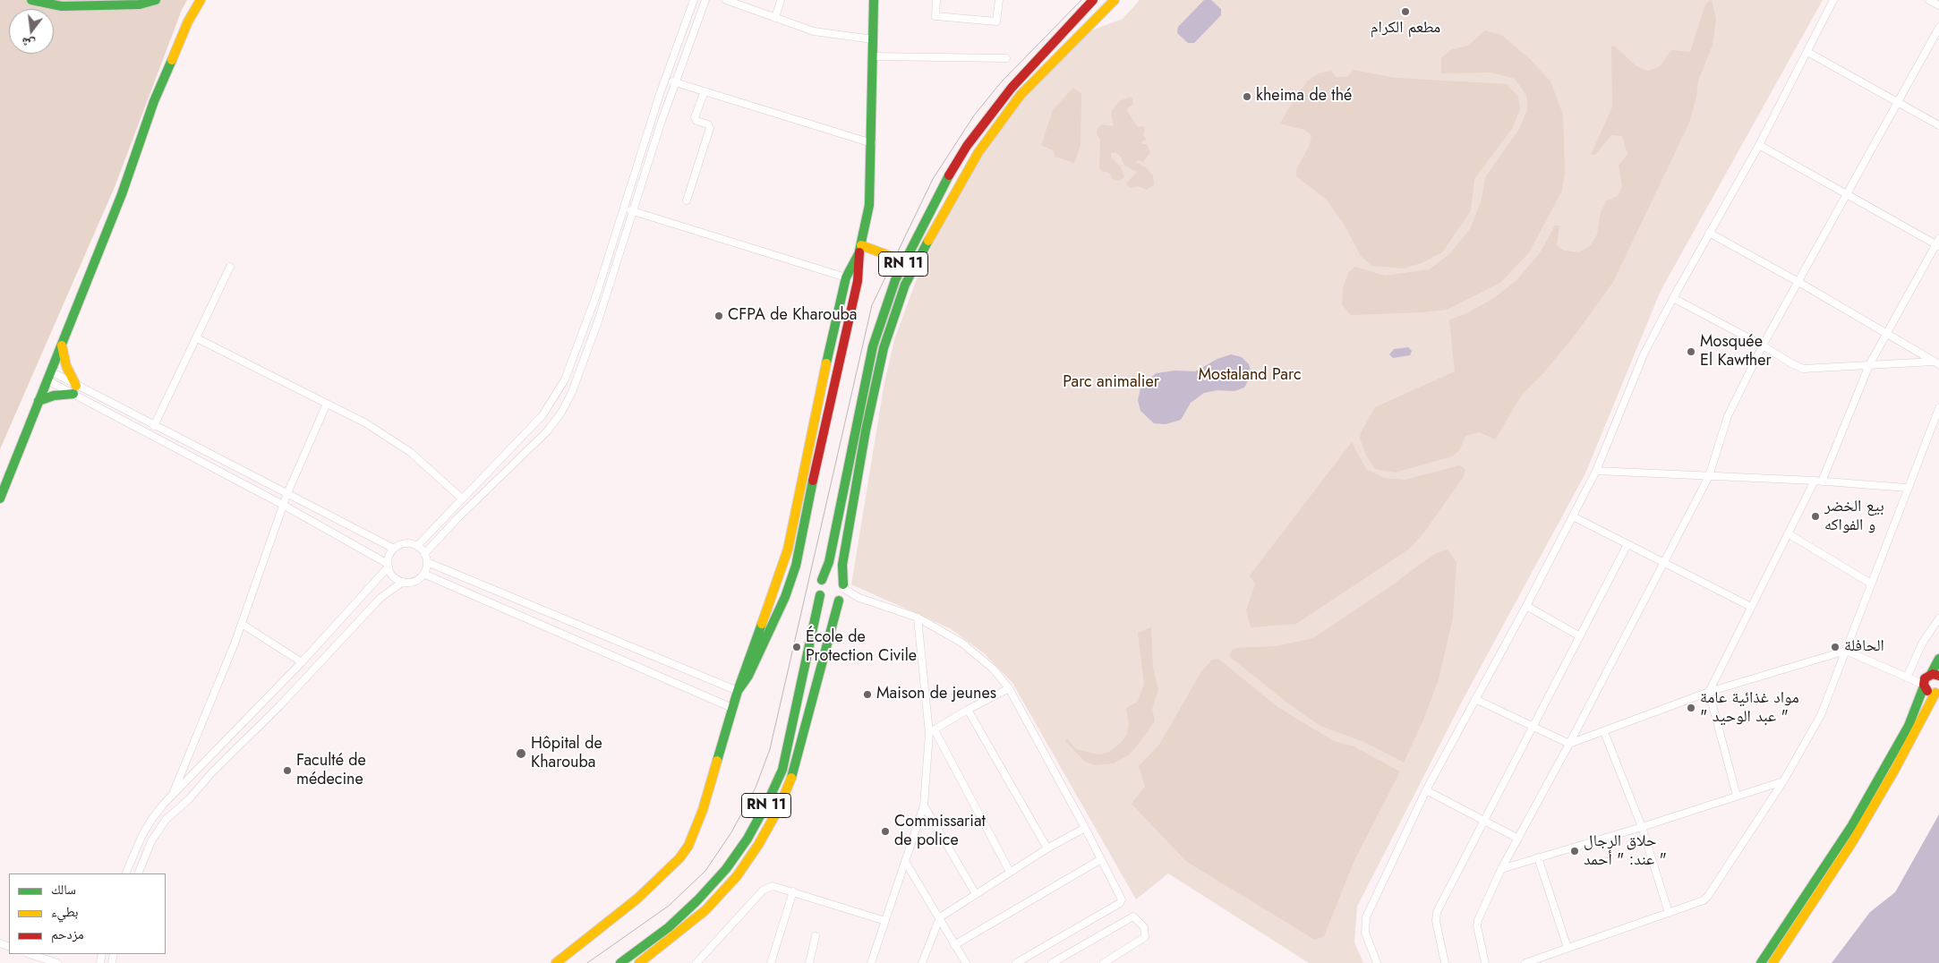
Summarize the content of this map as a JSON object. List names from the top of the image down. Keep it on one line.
{"streets":{"main road":["RN 11"]},"parks":["Mostaland Parc","Parc animalier"],"places":["مطعم الكرام","kheima de thé","CFPA de Kharouba","Mosquée El Kawther","بيع الخضر و الفواكه","École de Protection Civile","الحافلة","Maison de jeunes","مواد غذائية عامة \" عبد الوحيد \"","Hôpital de Kharouba","Faculté de médecine","Commissariat de police","حلاق الرجال عند: \" أحمد \""],"legend":["سالك","بطيء","مزدحم"],"north":"bottom"}
